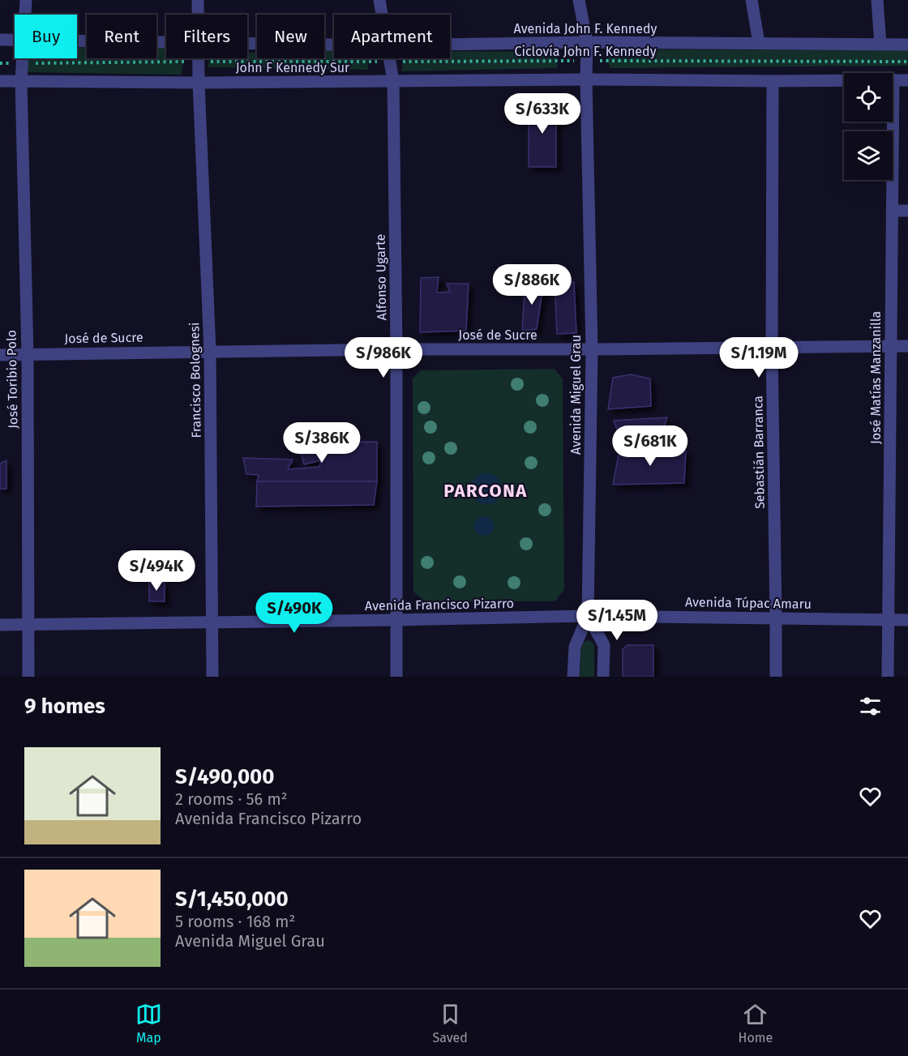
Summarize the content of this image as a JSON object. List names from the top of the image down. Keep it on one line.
{"streets":{"street":["Avenida John F. Kennedy","John F Kennedy Sur","Alfonso Ugarte","José de Sucre","José Matías Manzanilla","José Toribio Polo","Francisco Bolognesi","Avenida Miguel Grau","Sebastián Barranca","Avenida Túpac Amaru","Avenida Francisco Pizarro"],"path":["Ciclovía John F. Kennedy"]},"crossings":[["Avenida John F. Kennedy","Avenida Miguel Grau"],["Ciclovía John F. Kennedy","Alfonso Ugarte"],["Ciclovía John F. Kennedy","José Toribio Polo"],["Ciclovía John F. Kennedy","Francisco Bolognesi"],["Ciclovía John F. Kennedy","Avenida Miguel Grau"],["John F Kennedy Sur","Alfonso Ugarte"],["John F Kennedy Sur","José Toribio Polo"],["John F Kennedy Sur","Francisco Bolognesi"],["John F Kennedy Sur","Avenida Miguel Grau"],["Alfonso Ugarte","José de Sucre"],["Alfonso Ugarte","Avenida Francisco Pizarro"],["José de Sucre","José Matías Manzanilla"],["José de Sucre","José Toribio Polo"],["José de Sucre","Francisco Bolognesi"],["José de Sucre","Avenida Miguel Grau"],["José de Sucre","Sebastián Barranca"],["José Matías Manzanilla","Avenida Túpac Amaru"],["José Toribio Polo","Avenida Francisco Pizarro"],["Francisco Bolognesi","Avenida Francisco Pizarro"],["Avenida Miguel Grau","Avenida Túpac Amaru"],["Avenida Miguel Grau","Avenida Francisco Pizarro"],["Sebastián Barranca","Avenida Túpac Amaru"],["Avenida Túpac Amaru","Avenida Francisco Pizarro"]],"districts":["PARCONA"],"page":{"chip":["Buy","Rent","Filters","New","Apartment"],"price":["S/633K","S/886K","S/986K","S/1.19M","S/386K","S/681K","S/494K","S/490K","S/1.45M"],"heading":"9 homes","list":[{"name":"S/490,000","note":"2 rooms · 56 m² · Avenida Francisco Pizarro"},{"name":"S/1,450,000","note":"5 rooms · 168 m² · Avenida Miguel Grau"}],"tabs":["Map","Saved","Home"]}}
